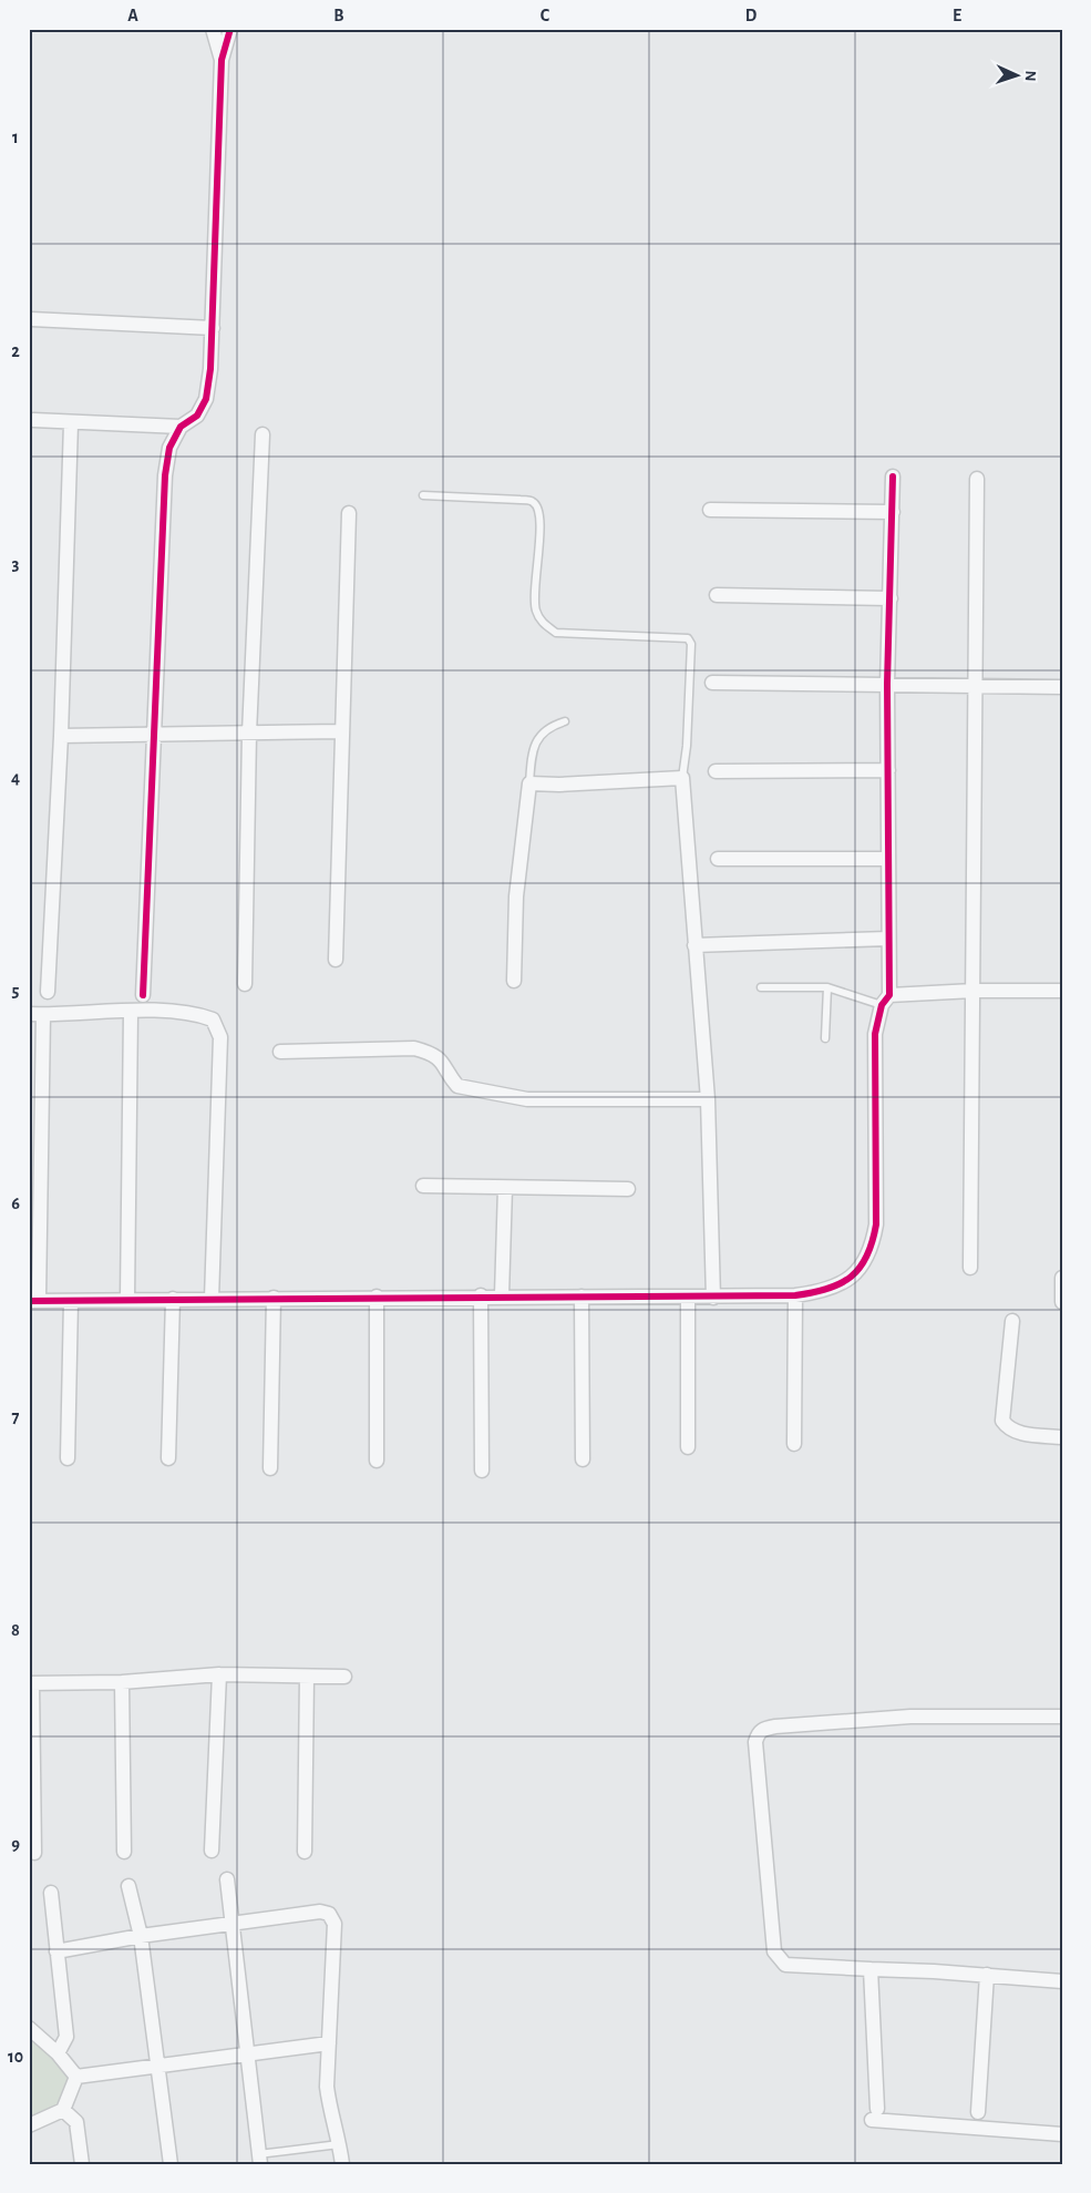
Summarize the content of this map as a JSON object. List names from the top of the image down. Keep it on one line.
{"north":"right","grid":{"columns":["A","B","C","D","E"],"rows":["1","2","3","4","5","6","7","8","9","10"]}}
